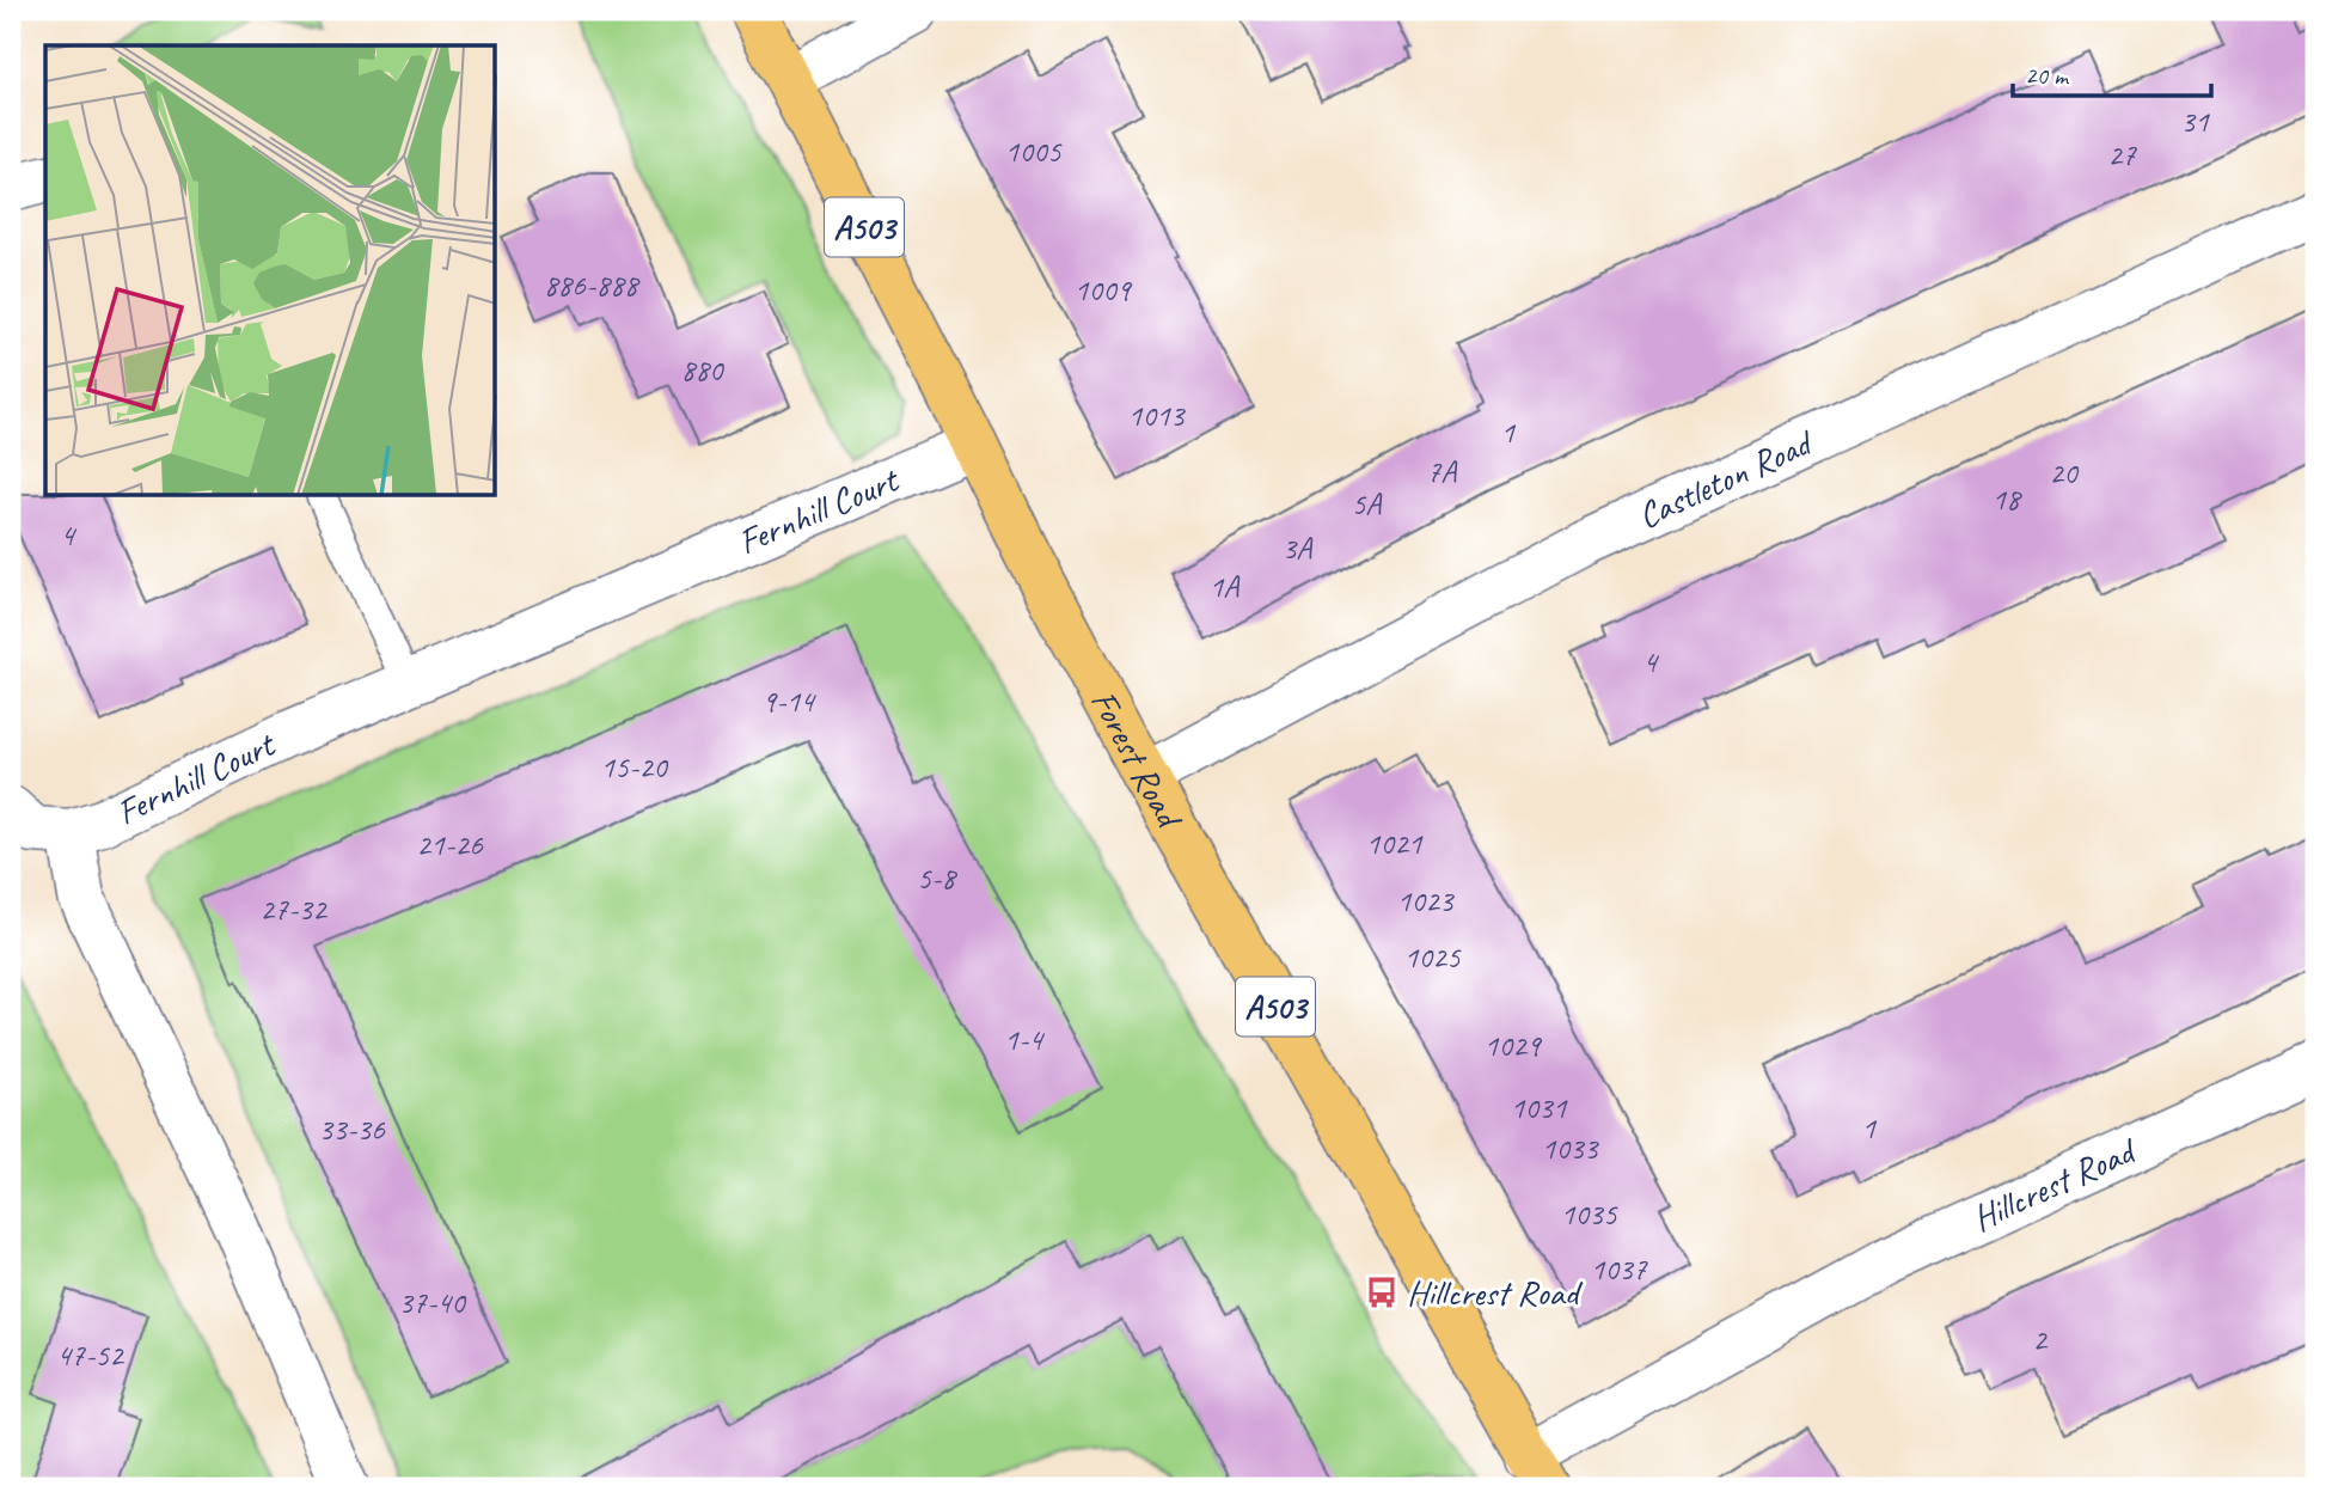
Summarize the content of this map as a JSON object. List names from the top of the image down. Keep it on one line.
{"streets":{"main road":["A503","Forest Road"],"street":["Castleton Road","Fernhill Court","Hillcrest Road"]},"crossings":[["Castleton Road","Forest Road"],["Fernhill Court","Forest Road"],["Forest Road","Hillcrest Road"]],"places":{"bus stop":["Hillcrest Road"]},"house_numbers":["31","1005","27","886-888","1009","880","1013","1","7A","20","18","5A","4","3A","1A","4","9-14","15-20","1021","21-26","5-8","1023","27-32","1025","1-4","1029","1031","1","33-36","1033","1035","1037","37-40","2","47-52"],"scale_bar":"20 m"}
